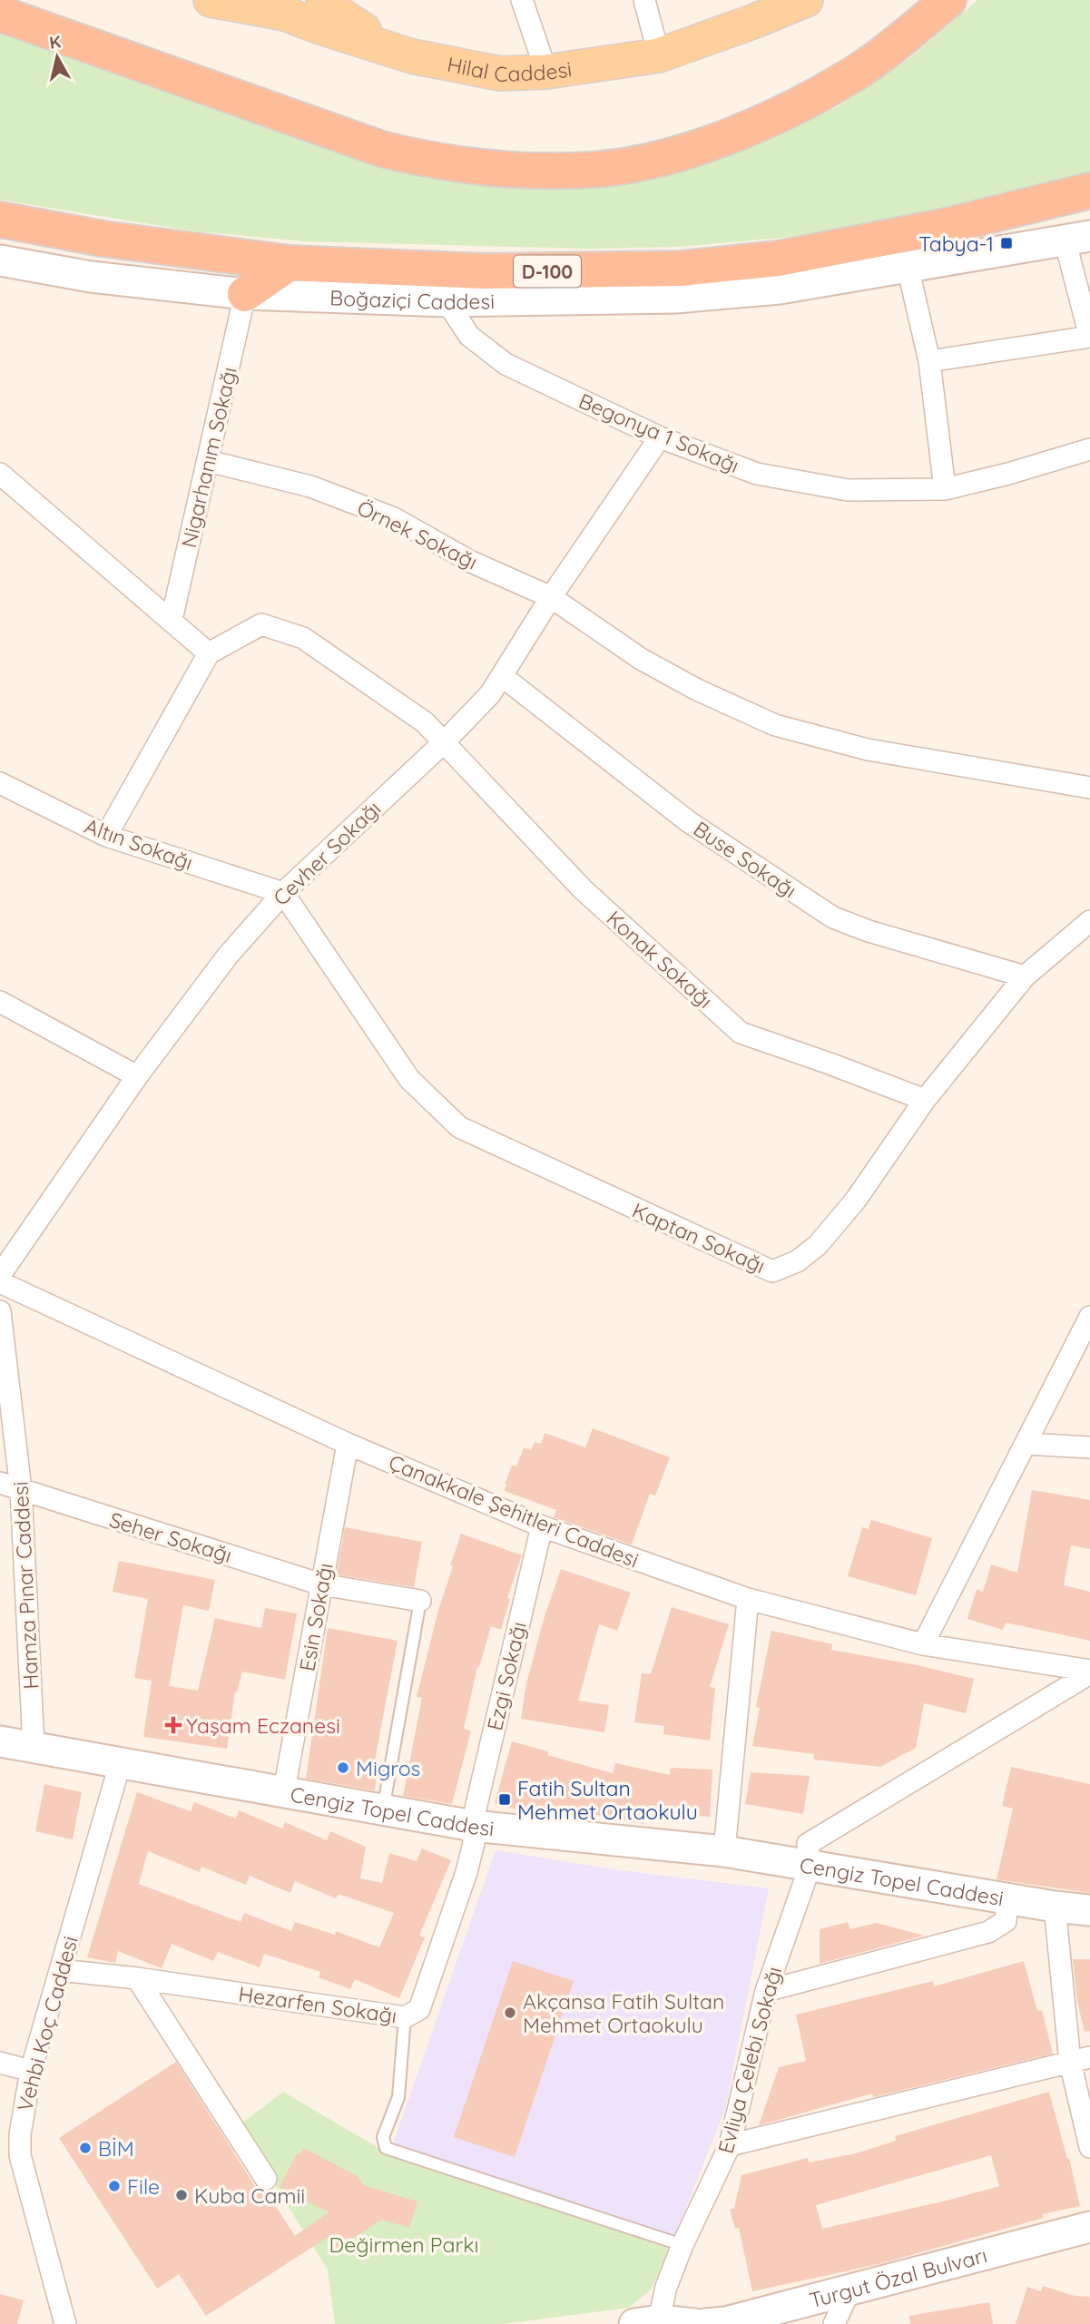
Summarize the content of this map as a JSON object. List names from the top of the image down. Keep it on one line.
{"streets":{"highway":["D-100"],"main road":["Hilal Caddesi","Boğaziçi Caddesi","Cengiz Topel Caddesi","Turgut Özal Bulvarı"],"street":["Begonya 1 Sokağı","Nigarhanım Sokağı","Örnek Sokağı","Altın Sokağı","Cevher Sokağı","Buse Sokağı","Konak Sokağı","Kaptan Sokağı","Çanakkale Şehitleri Caddesi","Seher Sokağı","Hamza Pınar Caddesi","Esin Sokağı","Ezgi Sokağı","Hezarfen Sokağı","Vehbi Koç Caddesi","Evliya Çelebi Sokağı"]},"crossings":[["Boğaziçi Caddesi","Begonya 1 Sokağı"],["Boğaziçi Caddesi","Nigarhanım Sokağı"],["Begonya 1 Sokağı","Cevher Sokağı"],["Nigarhanım Sokağı","Örnek Sokağı"],["Örnek Sokağı","Cevher Sokağı"],["Altın Sokağı","Cevher Sokağı"],["Altın Sokağı","Kaptan Sokağı"],["Cevher Sokağı","Buse Sokağı"],["Cevher Sokağı","Konak Sokağı"],["Cevher Sokağı","Kaptan Sokağı"],["Buse Sokağı","Kaptan Sokağı"],["Konak Sokağı","Kaptan Sokağı"],["Çanakkale Şehitleri Caddesi","Esin Sokağı"],["Çanakkale Şehitleri Caddesi","Ezgi Sokağı"],["Çanakkale Şehitleri Caddesi","Evliya Çelebi Sokağı"],["Seher Sokağı","Hamza Pınar Caddesi"],["Seher Sokağı","Esin Sokağı"],["Hamza Pınar Caddesi","Cengiz Topel Caddesi"],["Esin Sokağı","Cengiz Topel Caddesi"],["Ezgi Sokağı","Cengiz Topel Caddesi"],["Ezgi Sokağı","Hezarfen Sokağı"],["Cengiz Topel Caddesi","Hezarfen Sokağı"],["Cengiz Topel Caddesi","Vehbi Koç Caddesi"],["Cengiz Topel Caddesi","Evliya Çelebi Sokağı"],["Hezarfen Sokağı","Vehbi Koç Caddesi"]],"parks":["Değirmen Parkı"],"places":{"transit":["Tabya-1","Fatih Sultan Mehmet Ortaokulu"],"health":["Yaşam Eczanesi"],"other":["Migros","Akçansa Fatih Sultan Mehmet Ortaokulu","BİM","File","Kuba Camii"]},"north":"top"}
